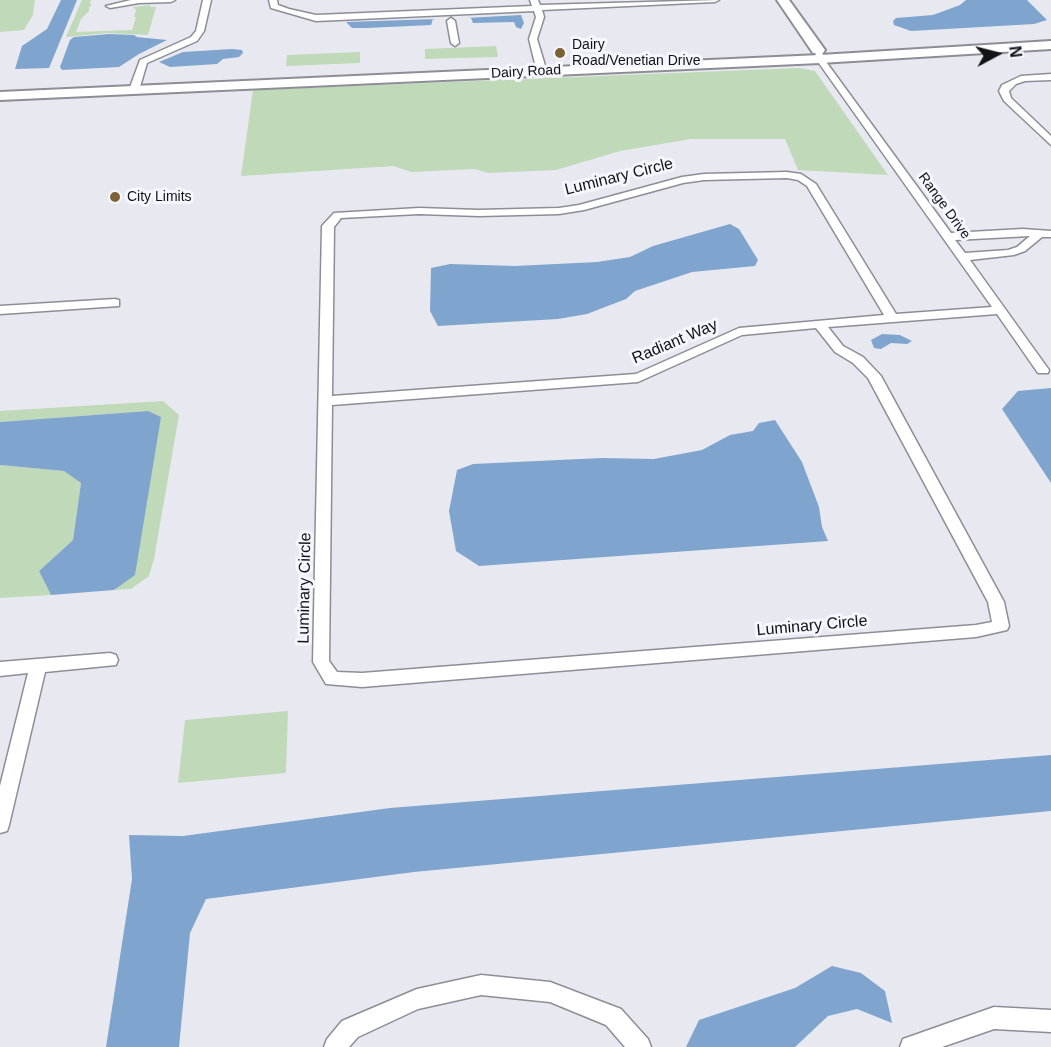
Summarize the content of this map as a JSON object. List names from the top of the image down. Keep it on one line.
{"streets":{"street":["Dairy Road","Luminary Circle","Range Drive","Radiant Way"]},"crossings":[["Dairy Road","Range Drive"],["Luminary Circle","Radiant Way"],["Range Drive","Radiant Way"]],"places":["Dairy Road/Venetian Drive","City Limits"],"north":"right"}
